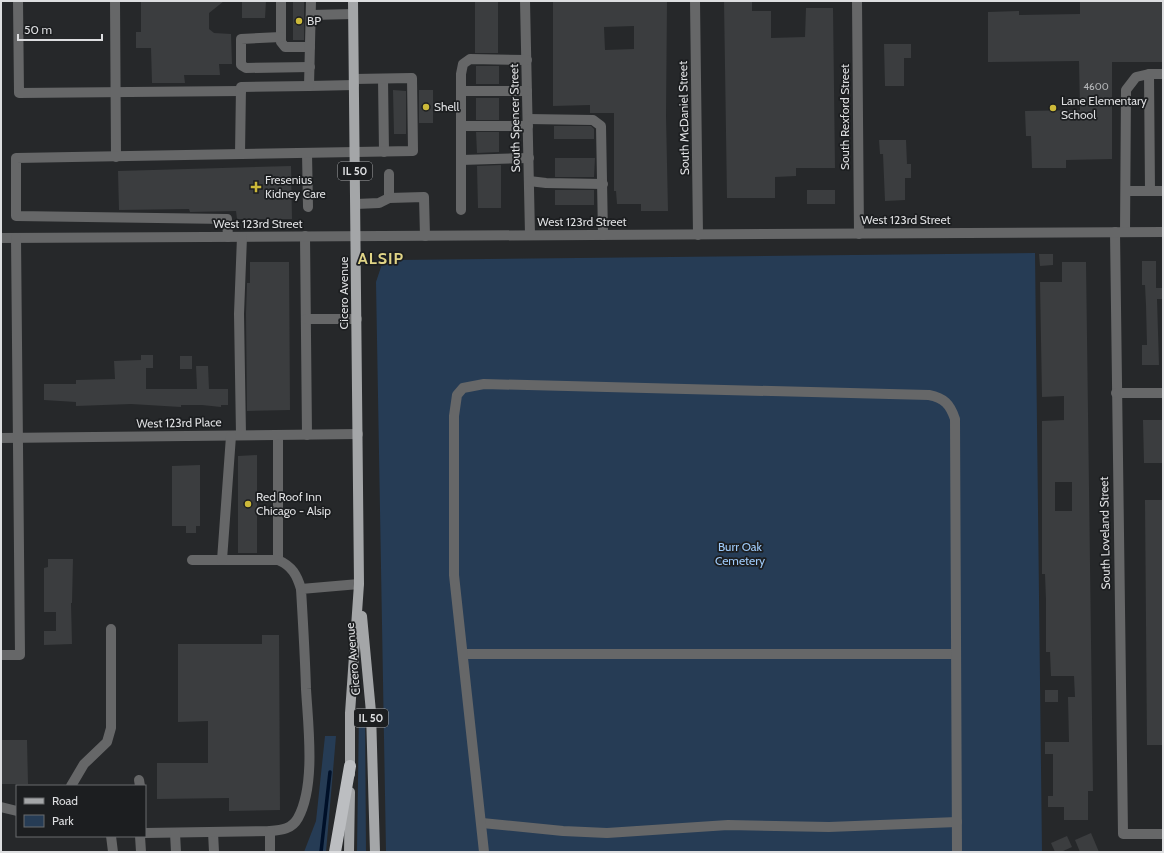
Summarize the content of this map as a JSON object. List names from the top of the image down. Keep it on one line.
{"streets":{"main road":["IL 50","Cicero Avenue"],"street":["South Rexford Street","South Spencer Street","South McDaniel Street","West 123rd Street","West 123rd Place","South Loveland Street"]},"crossings":[["South Rexford Street","West 123rd Street"],["South Spencer Street","West 123rd Street"],["South McDaniel Street","West 123rd Street"],["West 123rd Street","Cicero Avenue"],["West 123rd Street","South Loveland Street"],["Cicero Avenue","West 123rd Place"]],"districts":["ALSIP"],"parks":["Burr Oak Cemetery"],"places":{"other":["BP","Shell","Lane Elementary School","Red Roof Inn Chicago - Alsip"],"health":["Fresenius Kidney Care"]},"house_numbers":["4600"],"legend":["Road","Park"],"scale_bar":"50 m"}
